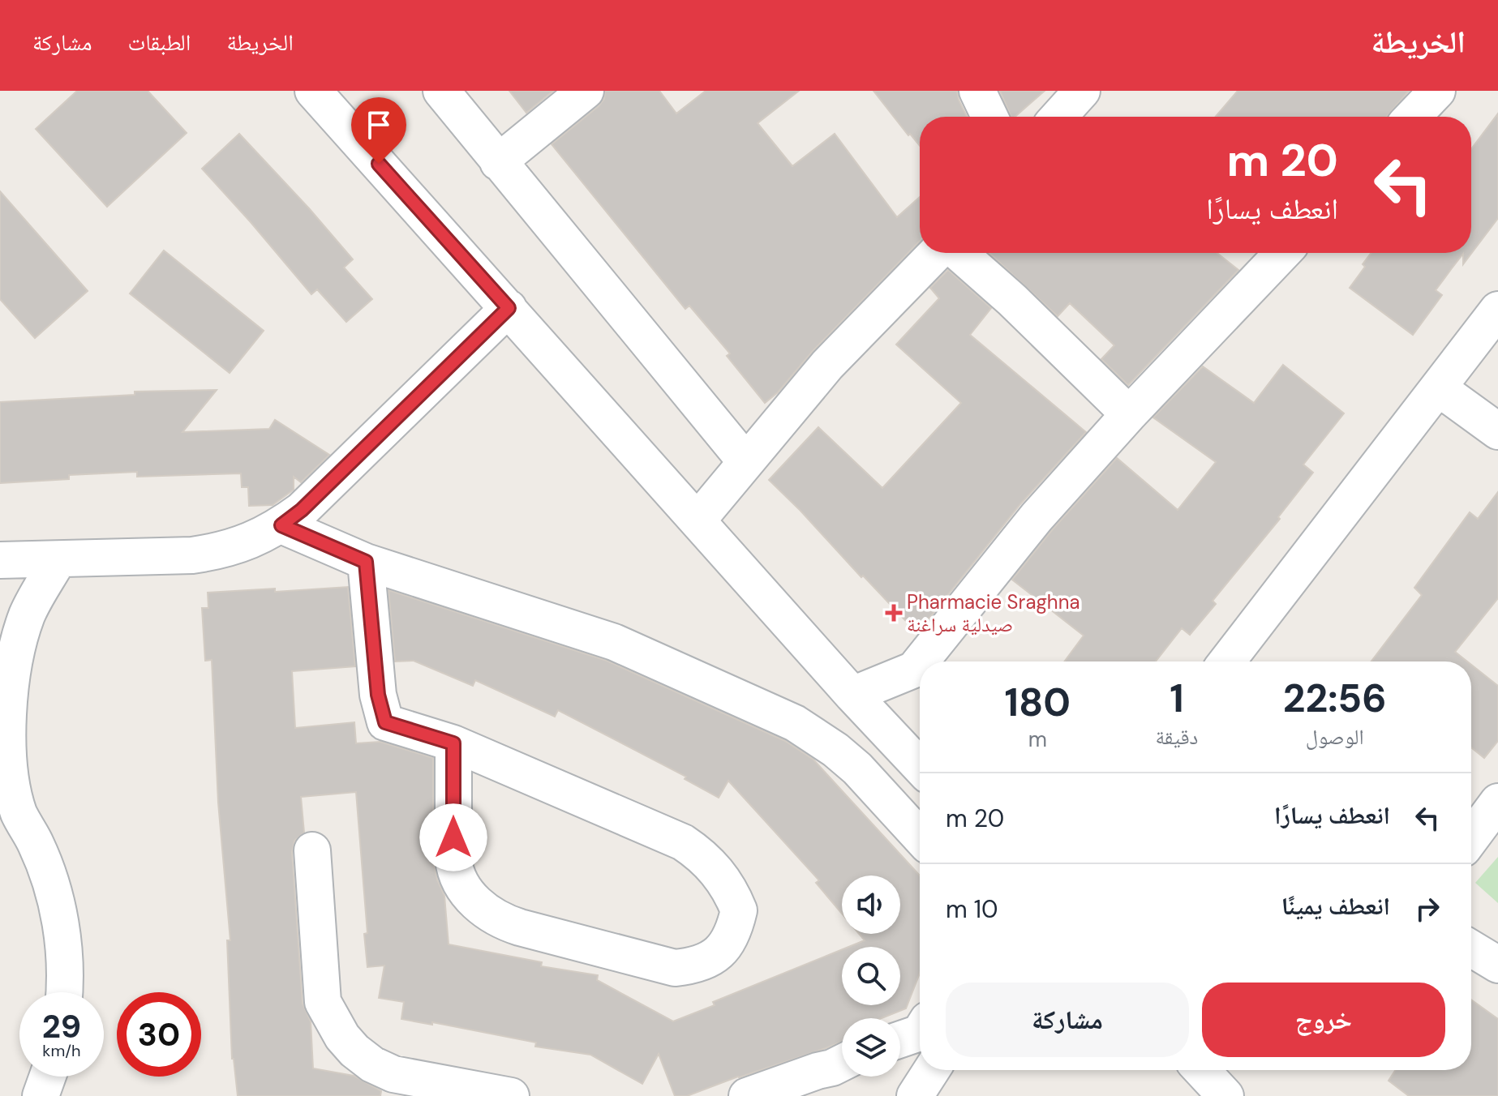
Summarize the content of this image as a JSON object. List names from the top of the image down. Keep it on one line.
{"places":{"health":["Pharmacie Sraghna صيدلية سراغنة"]},"page":{"header":"الخريطة","nav":["الخريطة","الطبقات","مشاركة"],"turn":["20 m","انعطف يسارًا"],"eta":["22:56","الوصول","1","دقيقة","180","m"],"list":[{"name":"انعطف يسارًا","value":"20 m"},{"name":"انعطف يمينًا","value":"10 m"}],"buttons":["خروج","مشاركة"],"speed":"29 km/h","limit":"30"}}
